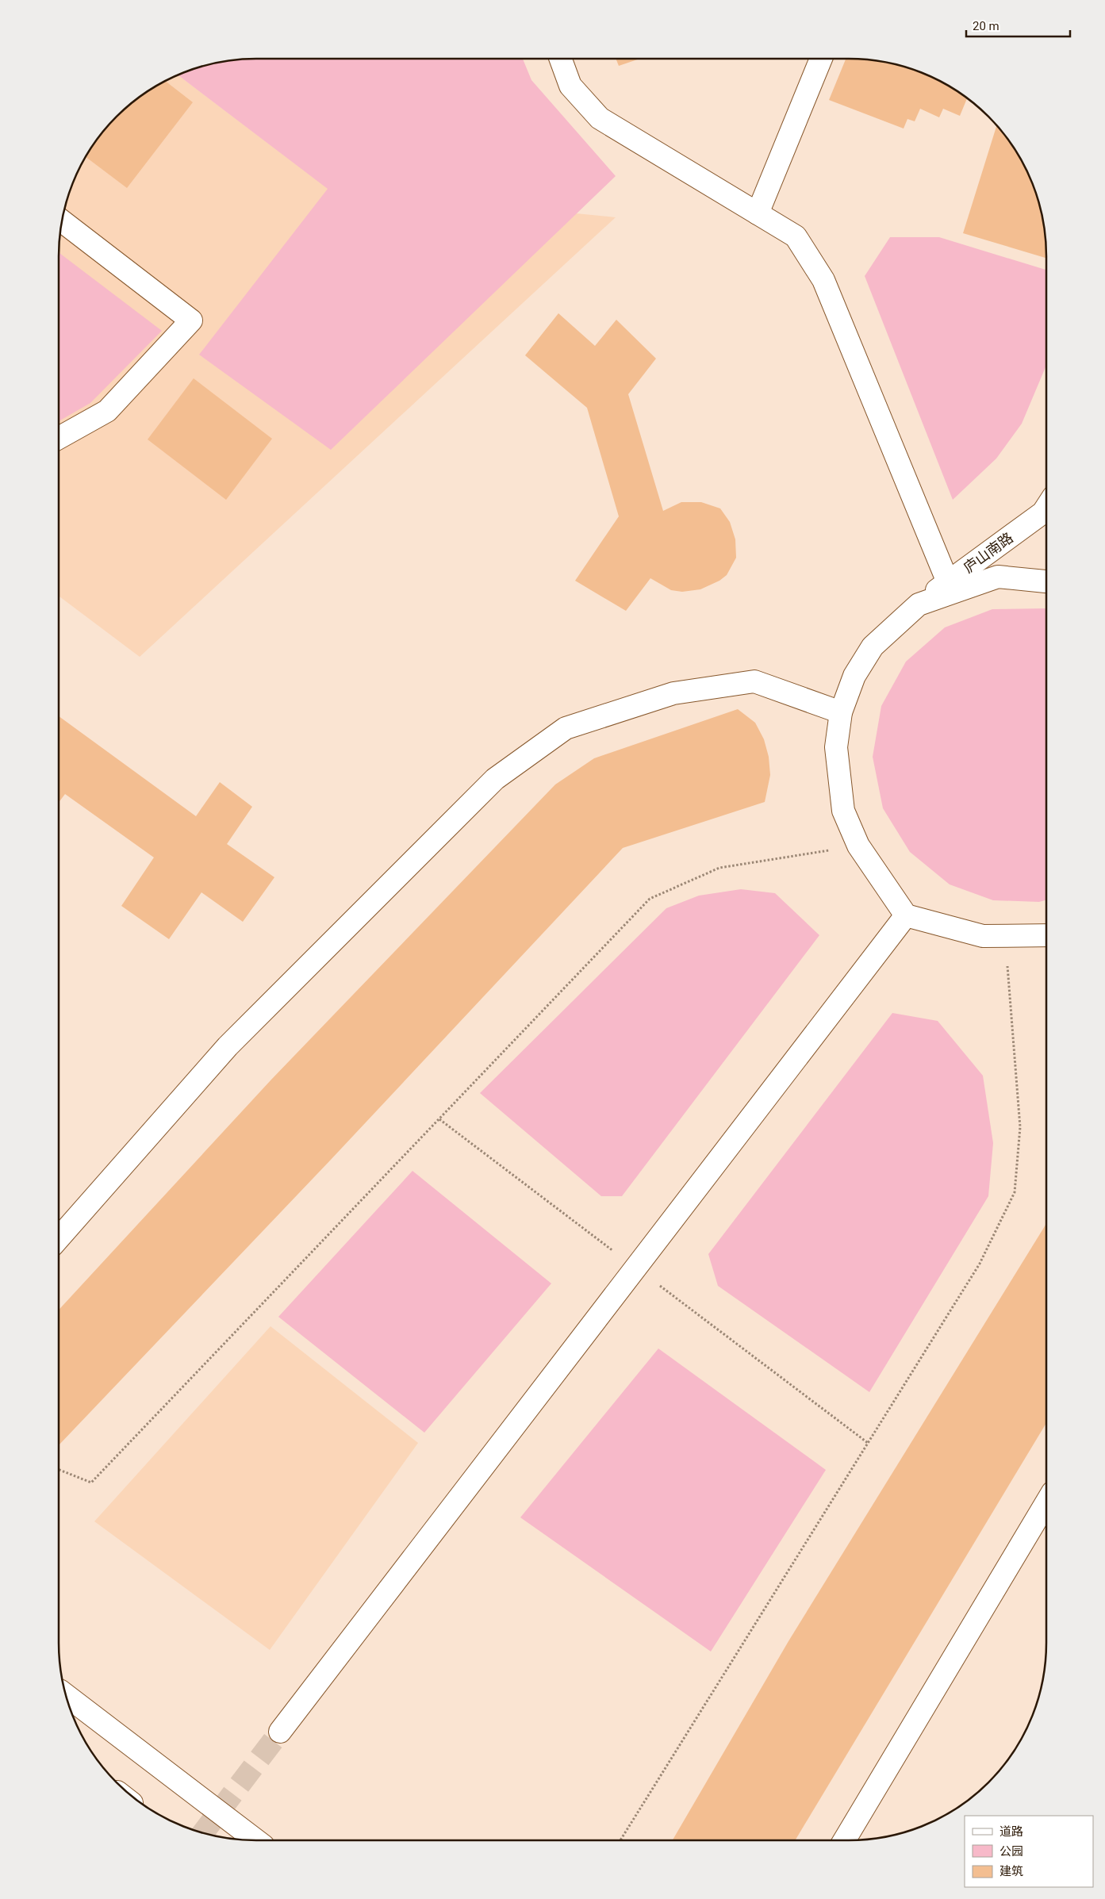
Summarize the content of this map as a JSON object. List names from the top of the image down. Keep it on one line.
{"streets":{"main road":["庐山南路"]},"legend":["道路","公园","建筑"],"scale_bar":"20 m"}
